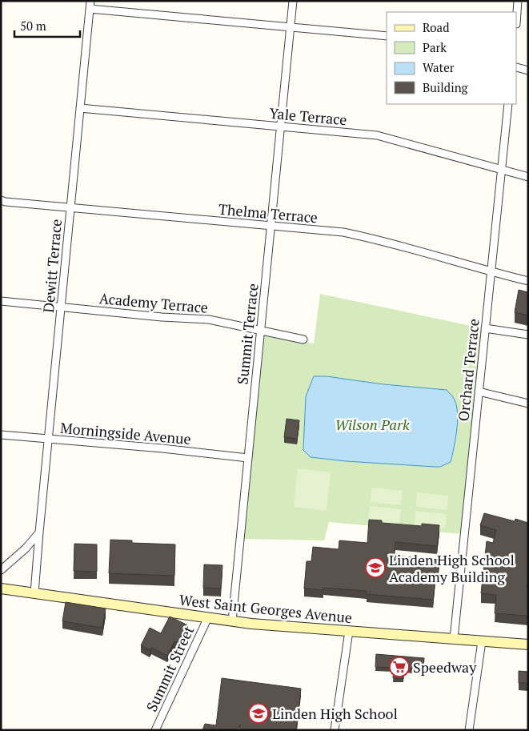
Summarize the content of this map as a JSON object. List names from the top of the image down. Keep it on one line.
{"streets":{"main road":["West Saint Georges Avenue"],"street":["Yale Terrace","Thelma Terrace","Dewitt Terrace","Academy Terrace","Summit Terrace","Orchard Terrace","Morningside Avenue","Summit Street"]},"crossings":[["Yale Terrace","Dewitt Terrace"],["Yale Terrace","Summit Terrace"],["Yale Terrace","Orchard Terrace"],["Thelma Terrace","Dewitt Terrace"],["Thelma Terrace","Summit Terrace"],["Thelma Terrace","Orchard Terrace"],["Dewitt Terrace","Academy Terrace"],["Dewitt Terrace","Morningside Avenue"],["Dewitt Terrace","West Saint Georges Avenue"],["Academy Terrace","Summit Terrace"],["Summit Terrace","Morningside Avenue"],["Summit Terrace","West Saint Georges Avenue"],["Orchard Terrace","West Saint Georges Avenue"],["West Saint Georges Avenue","Summit Street"]],"parks":["Wilson Park"],"places":{"school or university":["Linden High School Academy Building","Linden High School"],"supermarket":["Speedway"]},"legend":["Road","Park","Water","Building"],"scale_bar":"50 m"}
